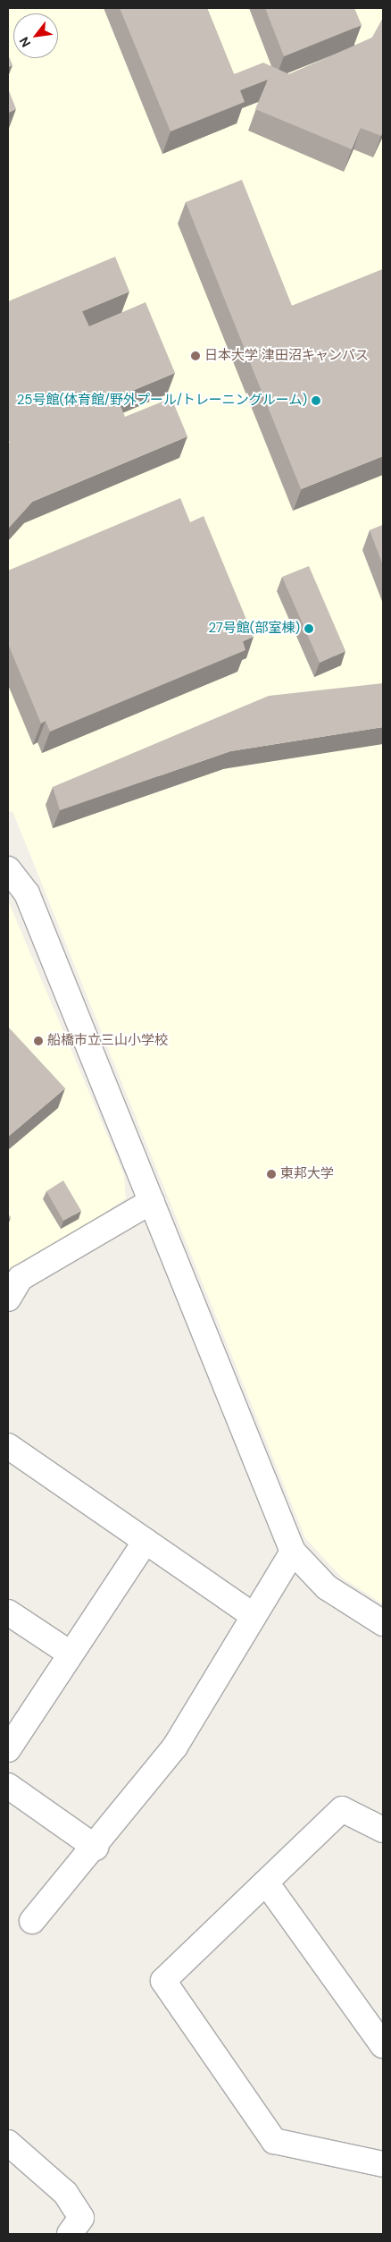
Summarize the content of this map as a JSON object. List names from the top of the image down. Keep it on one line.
{"places":["日本大学 津田沼キャンパス","25号館(体育館/野外プール/トレーニングルーム)","27号館(部室棟)","船橋市立三山小学校","東邦大学"],"north":"bottom left"}
